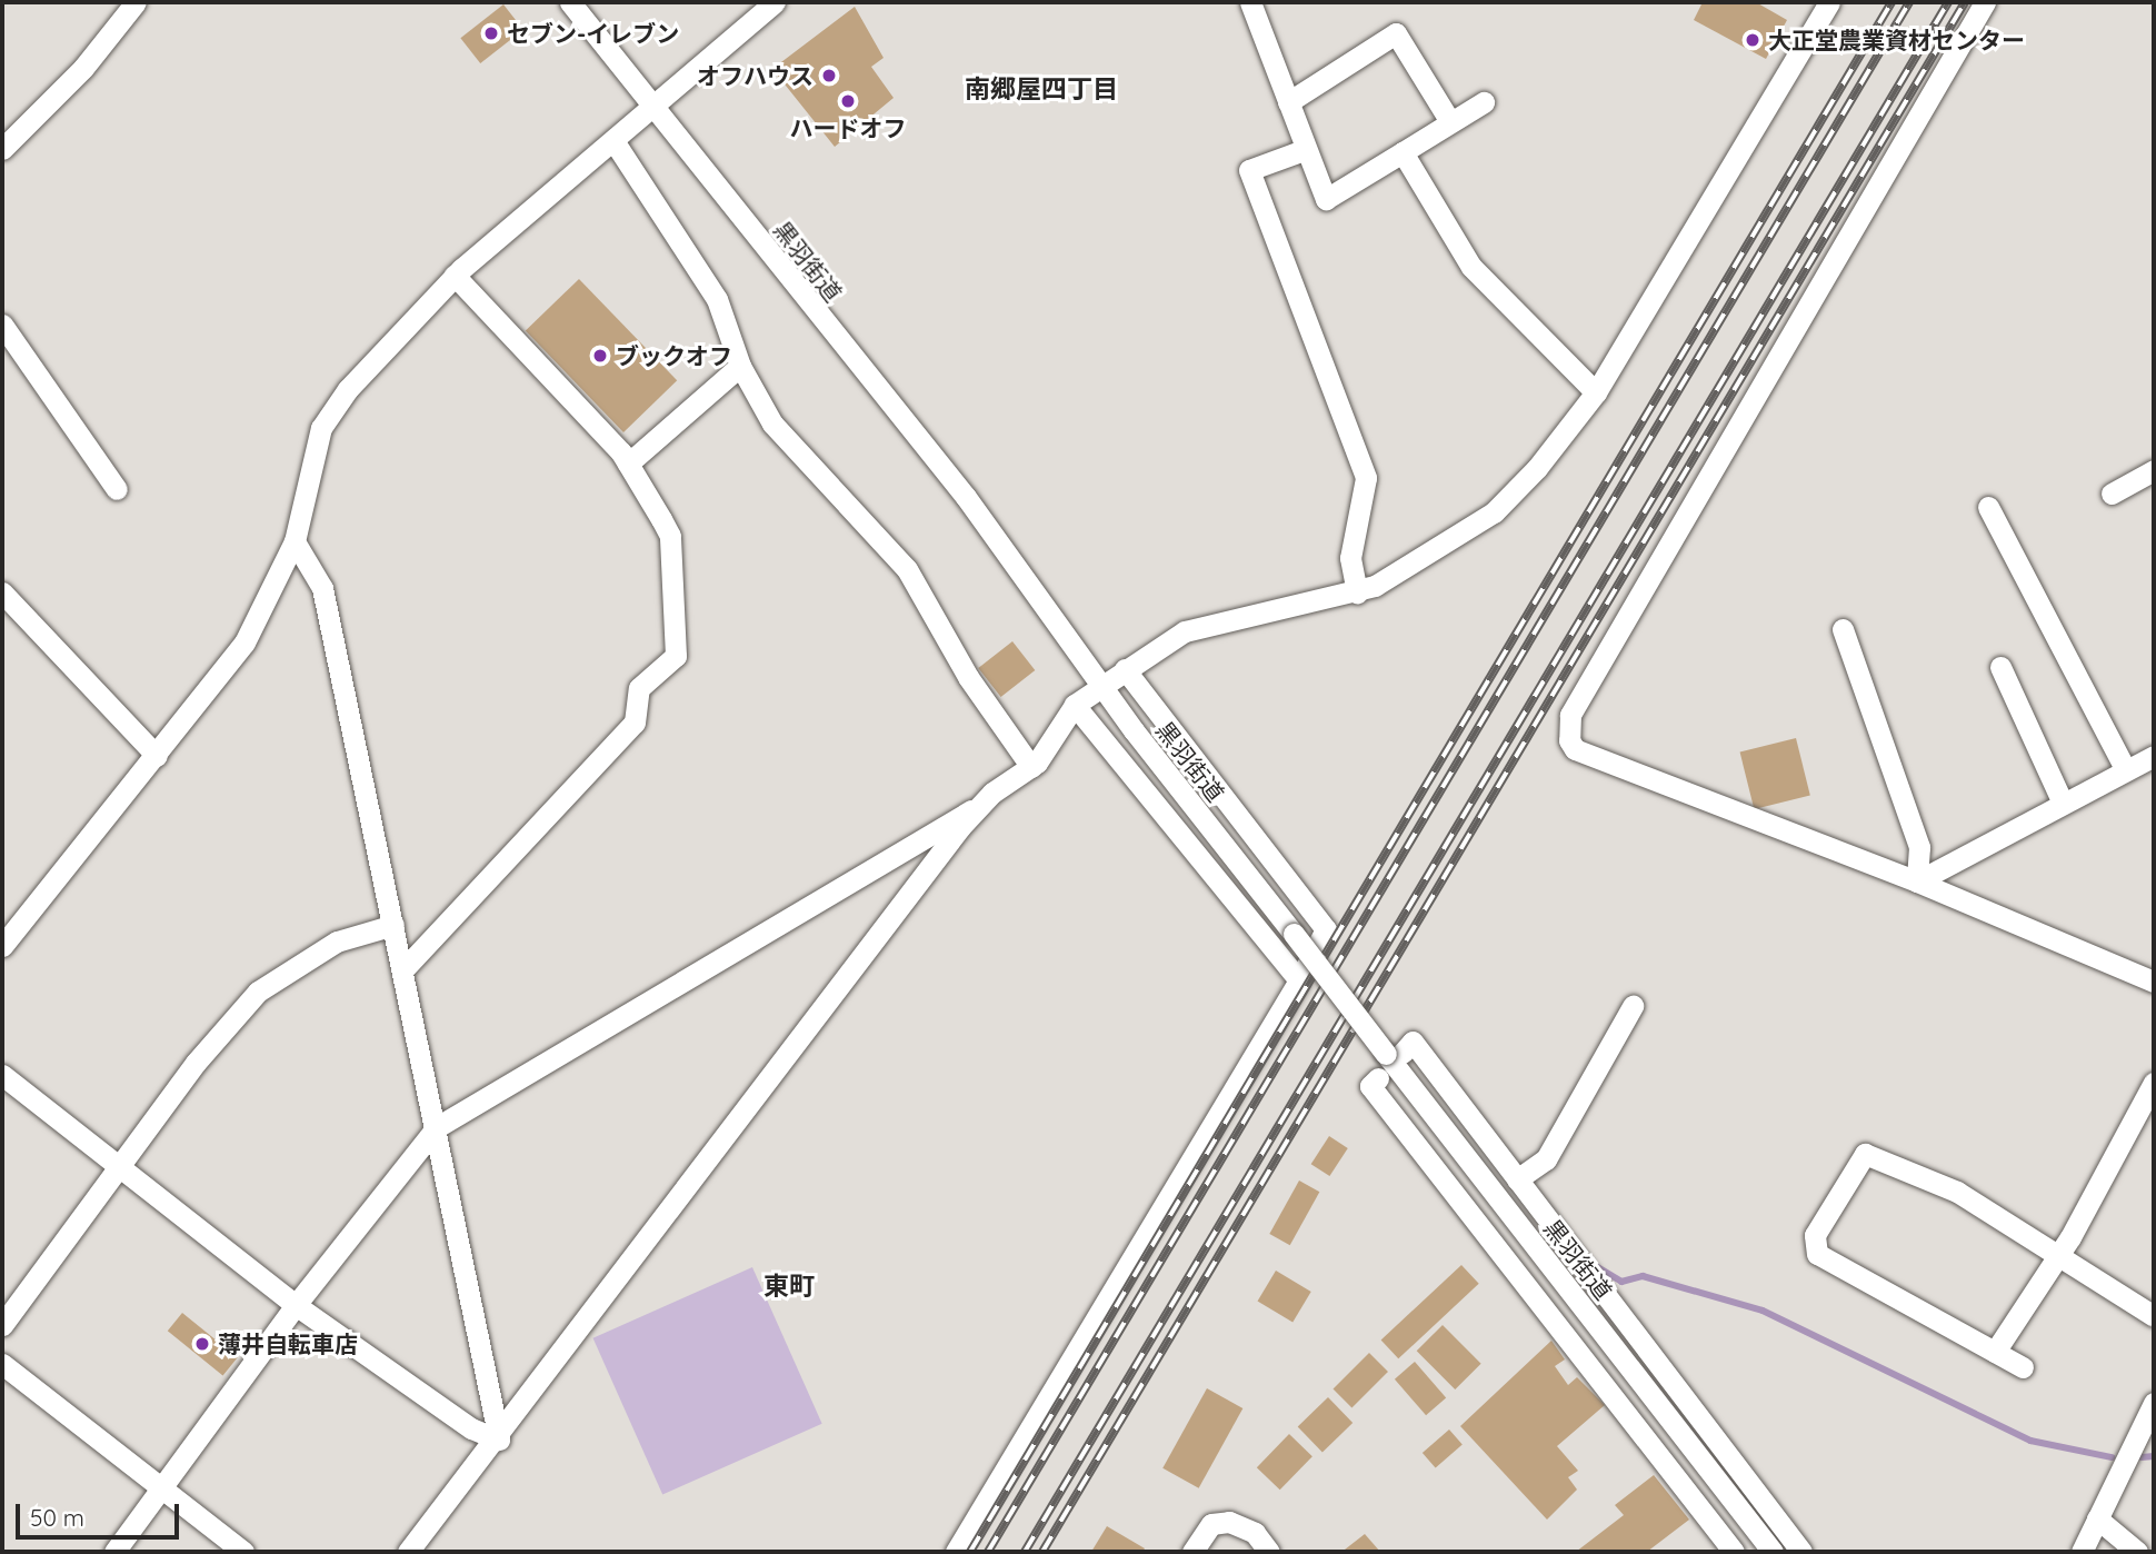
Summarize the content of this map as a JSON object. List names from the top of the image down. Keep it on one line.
{"streets":{"street":["黒羽街道"]},"districts":["南郷屋四丁目","東町"],"places":["セブン-イレブン","大正堂農業資材センター","オフハウス","ハードオフ","ブックオフ","薄井自転車店"],"scale_bar":"50 m"}
